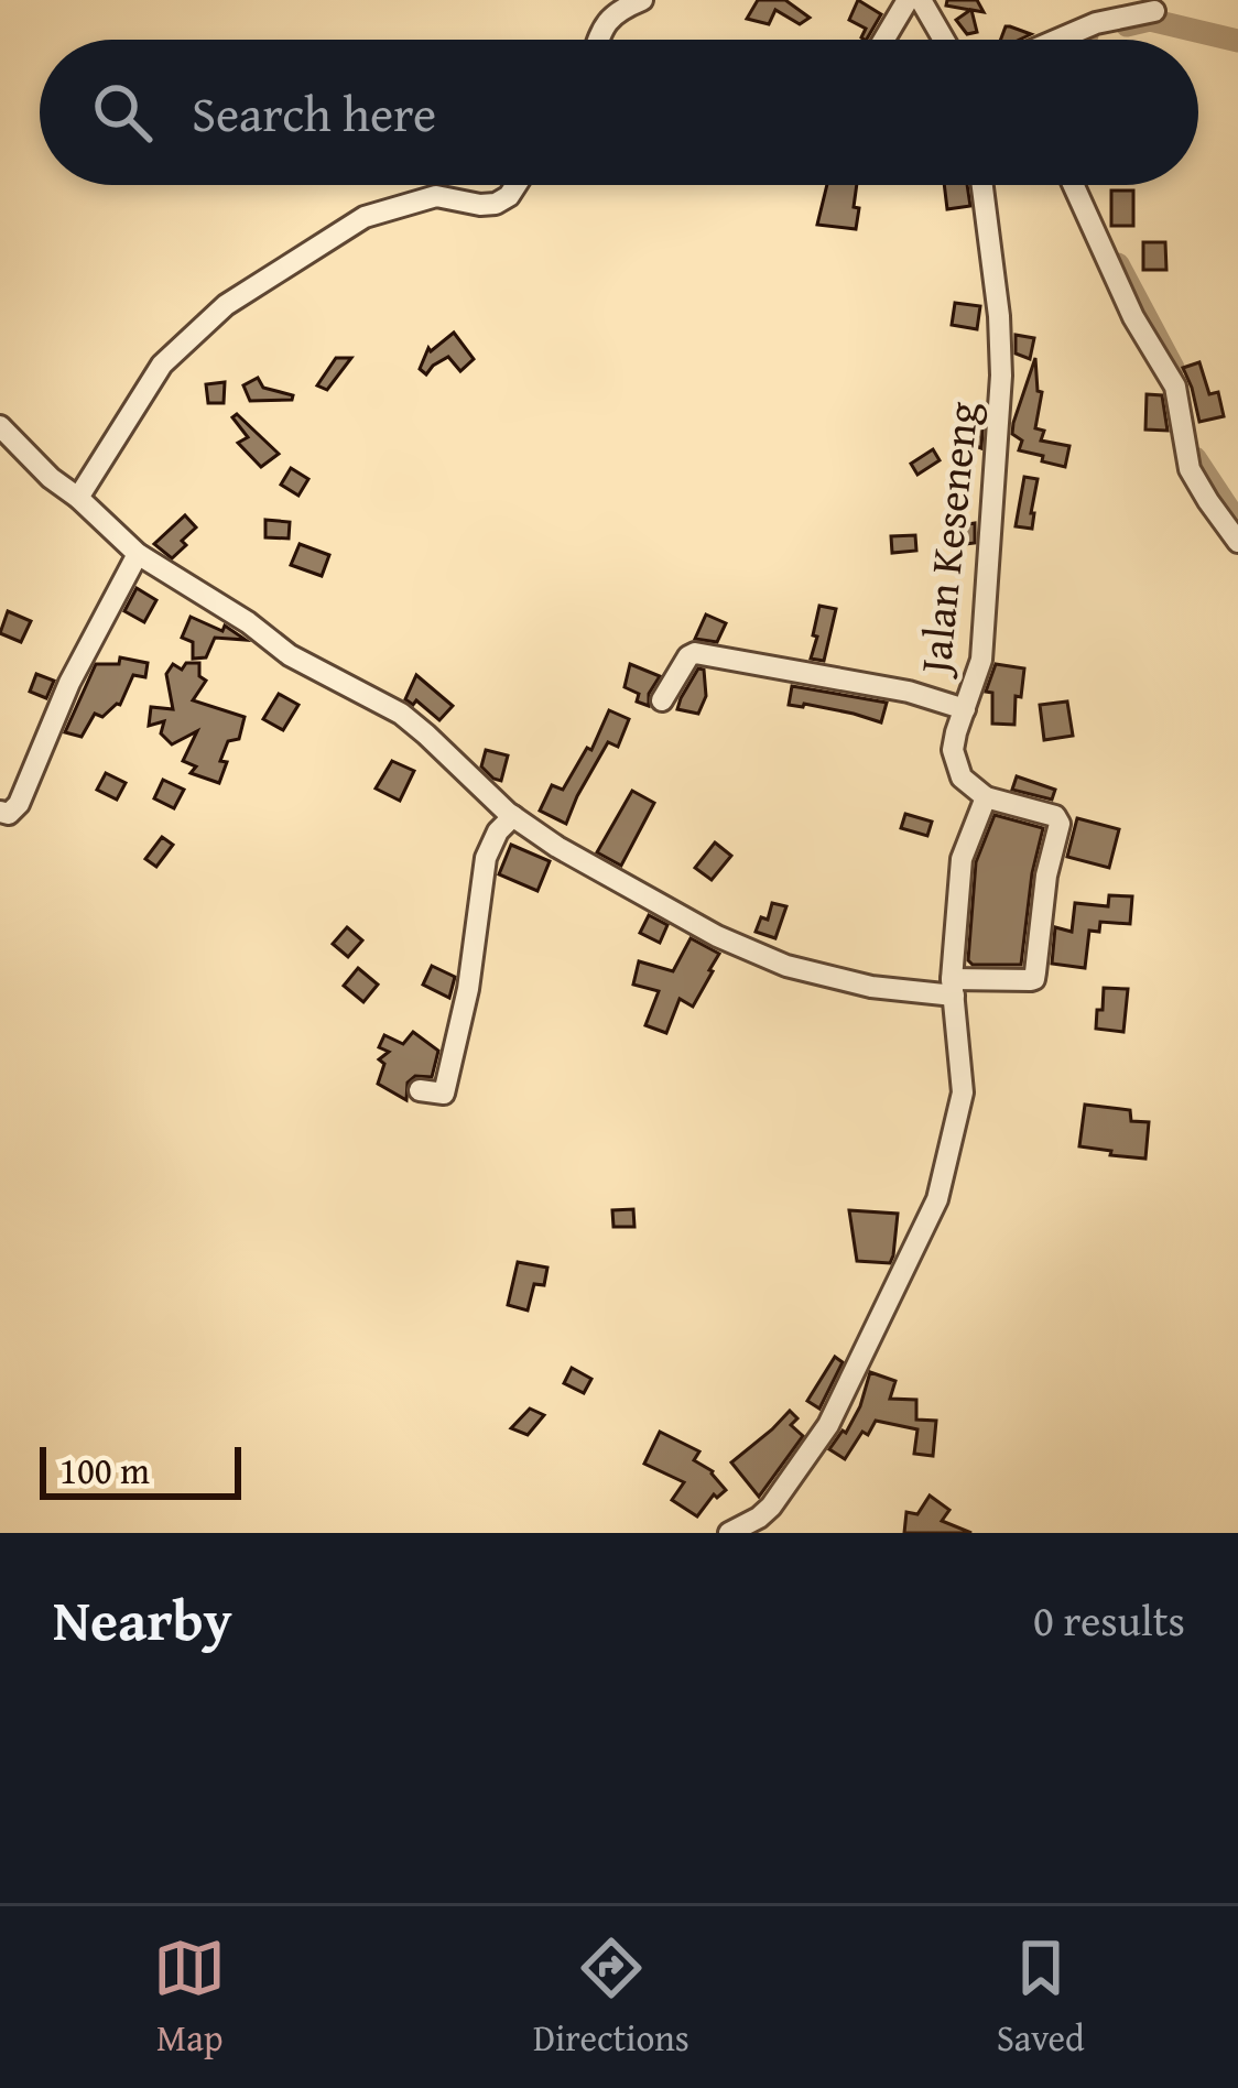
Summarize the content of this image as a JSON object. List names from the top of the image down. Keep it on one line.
{"streets":{"street":["Jalan Keseneng"]},"scale_bar":"100 m","page":{"search":"Search here","scale":"100 m","heading":["Nearby","0 results"],"nav":["Map","Directions","Saved"]}}
